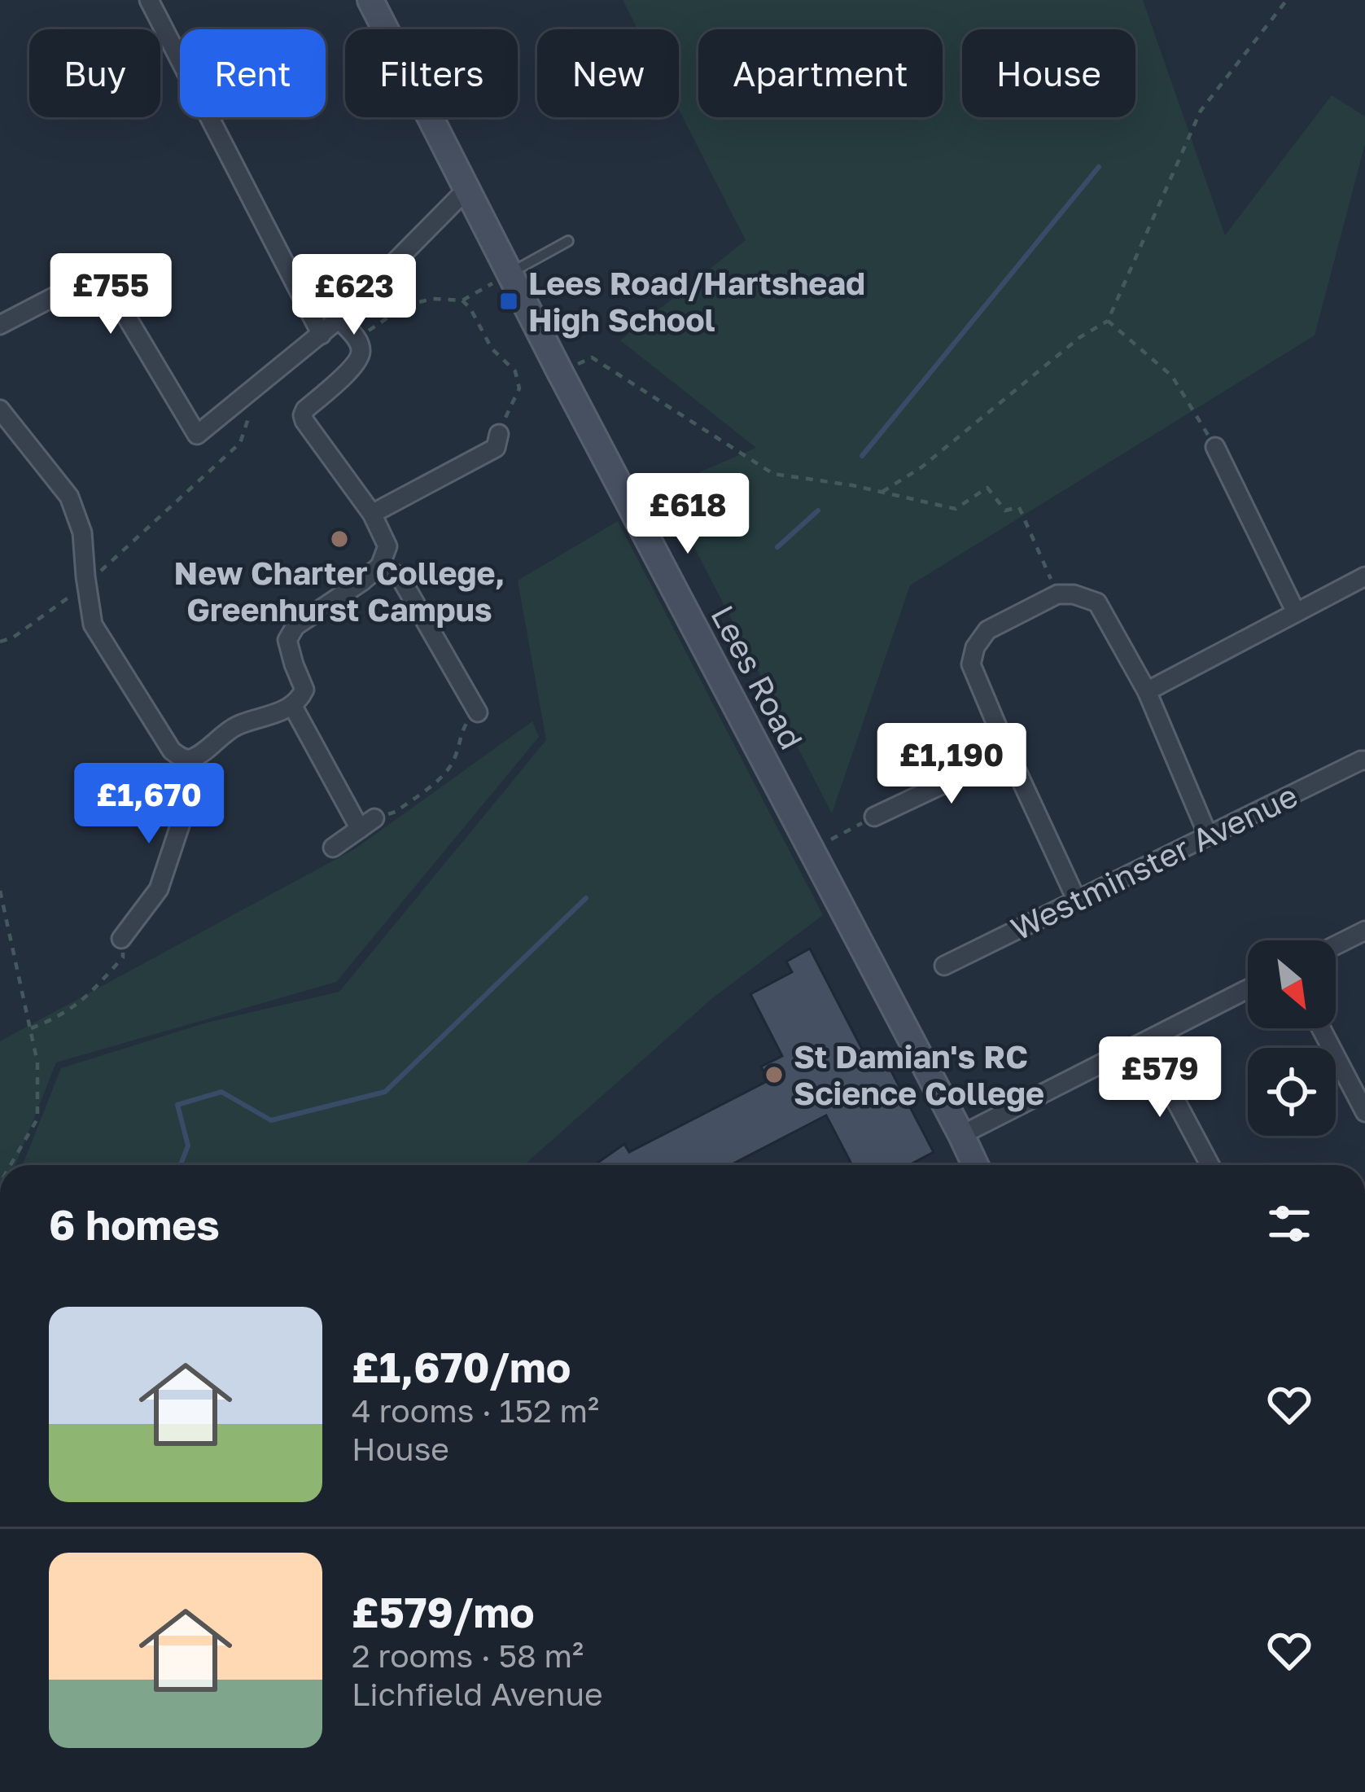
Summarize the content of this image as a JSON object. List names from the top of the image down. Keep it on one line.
{"streets":{"main road":["Lees Road"],"street":["Westminster Avenue"]},"places":{"transit":["Lees Road/Hartshead High School"],"other":["New Charter College, Greenhurst Campus","St Damian's RC Science College"]},"north":"bottom right","page":{"chip":["Buy","Rent","Filters","New","Apartment","House"],"price":["£755","£623","£618","£1,190","£1,670","£579"],"heading":"6 homes","list":[{"name":"£1,670/mo","note":"4 rooms · 152 m² · House"},{"name":"£579/mo","note":"2 rooms · 58 m² · Lichfield Avenue"}]}}
